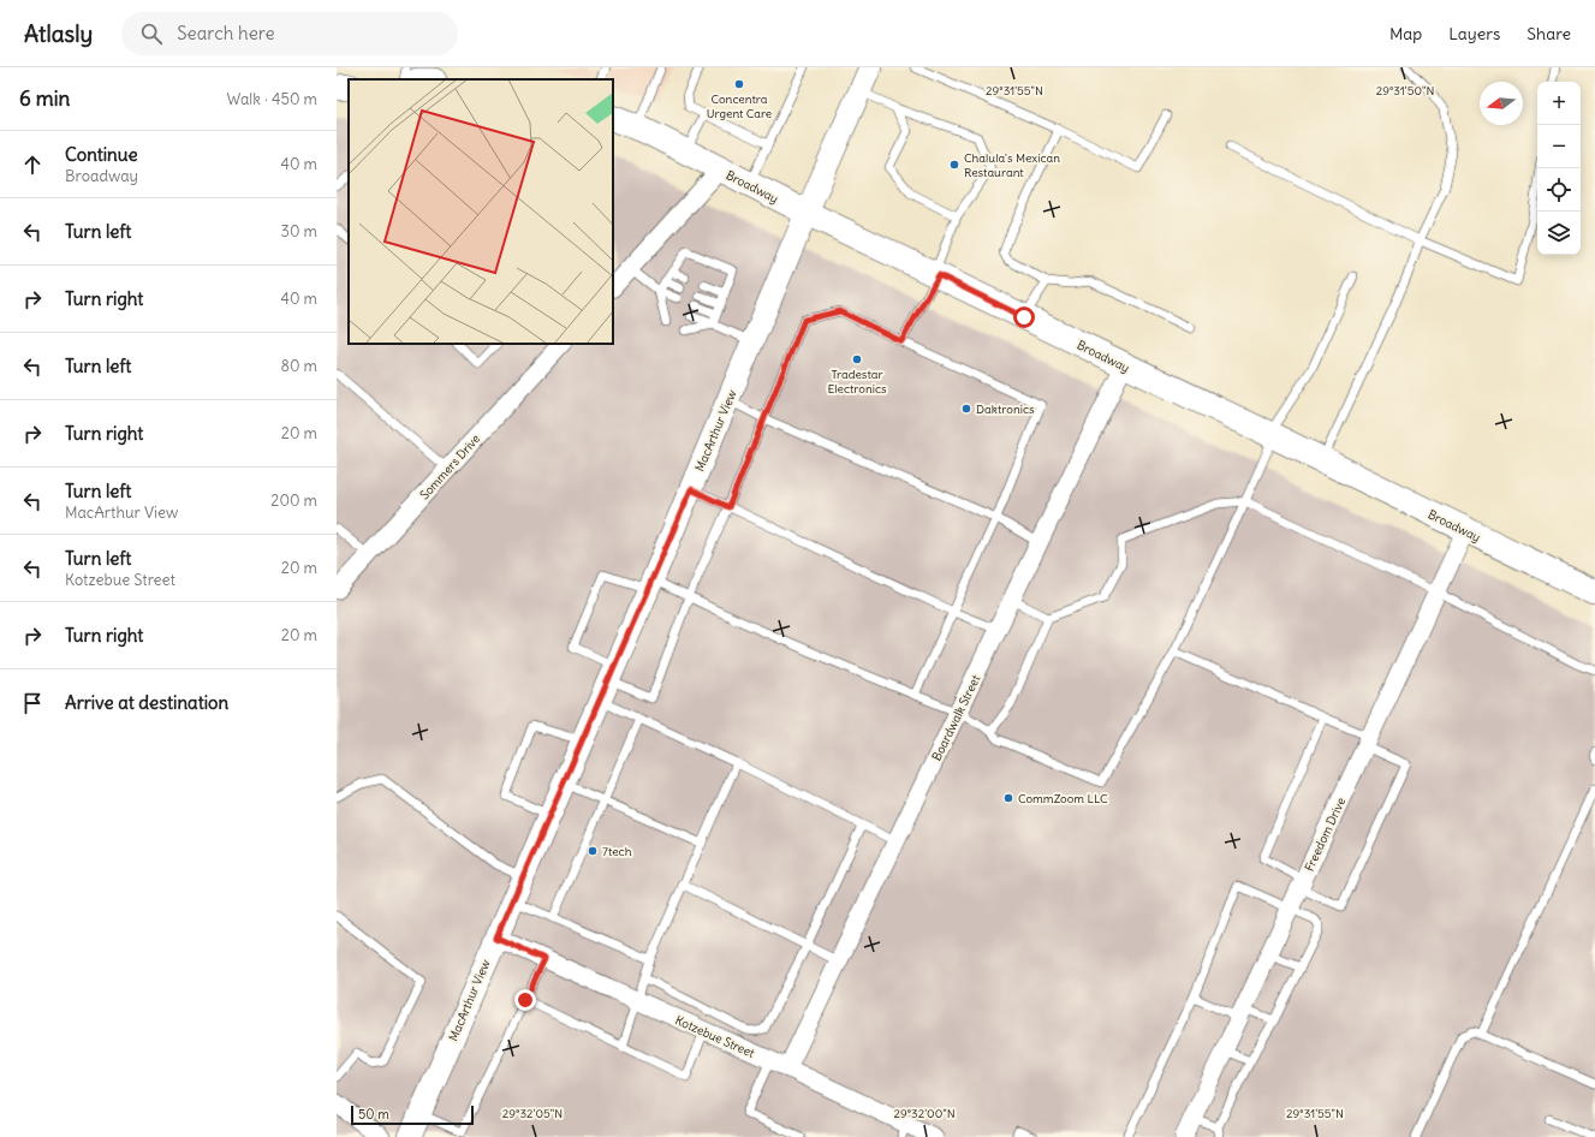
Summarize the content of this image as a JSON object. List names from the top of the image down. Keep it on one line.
{"streets":{"main road":["Broadway"],"street":["MacArthur View","Sommers Drive","Boardwalk Street","Freedom Drive","Kotzebue Street"]},"crossings":[["Broadway","MacArthur View"],["Broadway","Boardwalk Street"],["Broadway","Freedom Drive"],["MacArthur View","Kotzebue Street"],["Boardwalk Street","Kotzebue Street"]],"places":["Concentra Urgent Care","Chalula's Mexican Restaurant","Tradestar Electronics","Daktronics","CommZoom LLC","7tech"],"scale_bar":"50 m","north":"left","page":{"header":"Atlasly","search":"Search here","nav":["Map","Layers","Share"],"heading":["6 min","Walk · 450 m"],"map_buttons":["+","−"],"list":[["Continue","Broadway","40 m"],["Turn left","30 m"],["Turn right","40 m"],["Turn left","80 m"],["Turn right","20 m"],["Turn left","MacArthur View","200 m"],["Turn left","Kotzebue Street","20 m"],["Turn right","20 m"],"Arrive at destination"],"scale":"50 m"},"coordinates":["29°31'55\"N","29°31'50\"N","29°32'05\"N","29°32'00\"N"]}
